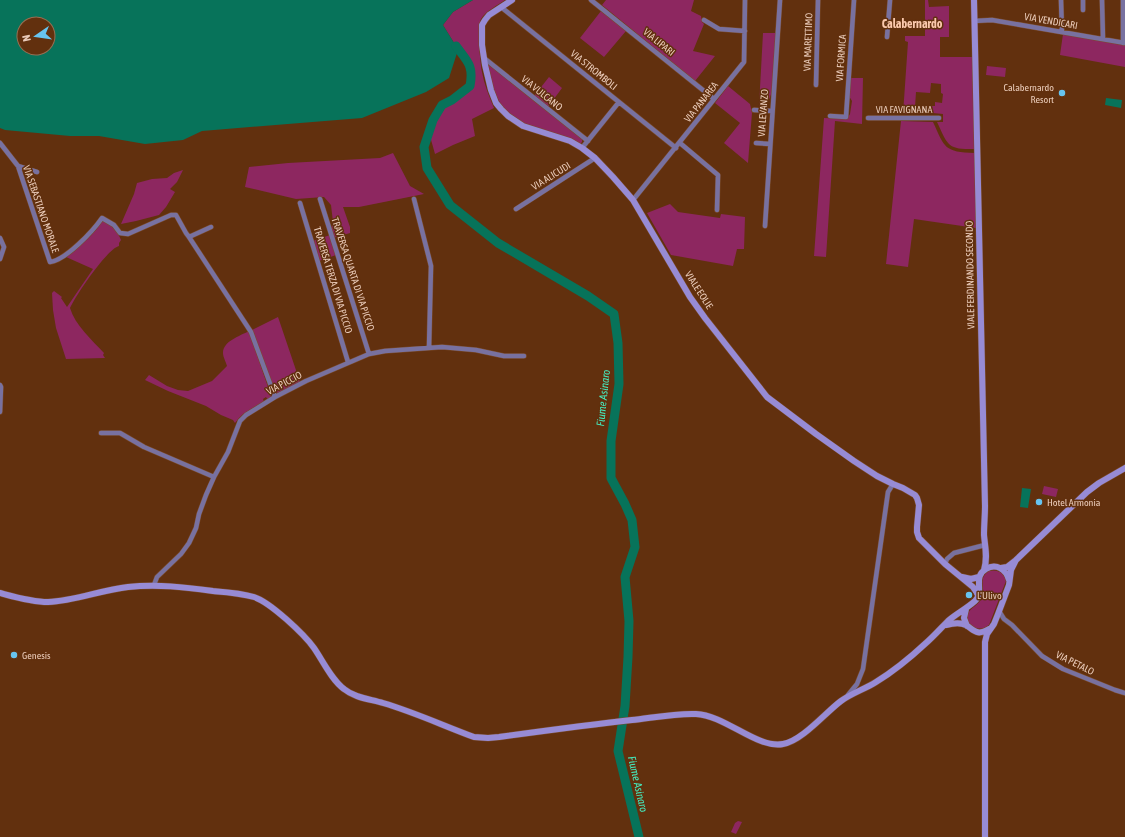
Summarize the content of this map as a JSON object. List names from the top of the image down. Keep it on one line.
{"streets":{"street":["VIA VENDICARI","VIA LIPARI","VIA MARETTIMO","VIA FORMICA","VIA STROMBOLI","VIA VULCANO","VIA PANAREA","VIA FAVIGNANA","VIA LEVANZO","VIA ALICUDI","VIA SEBASTIANO MORALE","TRAVERSA QUARTA DI VIA PICCIO","VIALE FERDINANDO SECONDO","TRAVERSA TERZA DI VIA PICCIO","VIALE EOLIE","VIA PICCIO","VIA PETALO"]},"crossings":[["VIA VENDICARI","VIALE FERDINANDO SECONDO"],["VIA LIPARI","VIA PANAREA"],["VIA STROMBOLI","VIA PANAREA"],["VIA STROMBOLI","VIALE EOLIE"],["VIA VULCANO","VIALE EOLIE"],["VIA PANAREA","VIALE EOLIE"],["VIA ALICUDI","VIALE EOLIE"],["TRAVERSA QUARTA DI VIA PICCIO","VIA PICCIO"],["TRAVERSA TERZA DI VIA PICCIO","VIA PICCIO"]],"districts":["Calabernardo"],"water":["Fiume Asinaro"],"places":["Calabernardo Resort","Hotel Armonia","L'Ulivo","Genesis"],"north":"left"}
